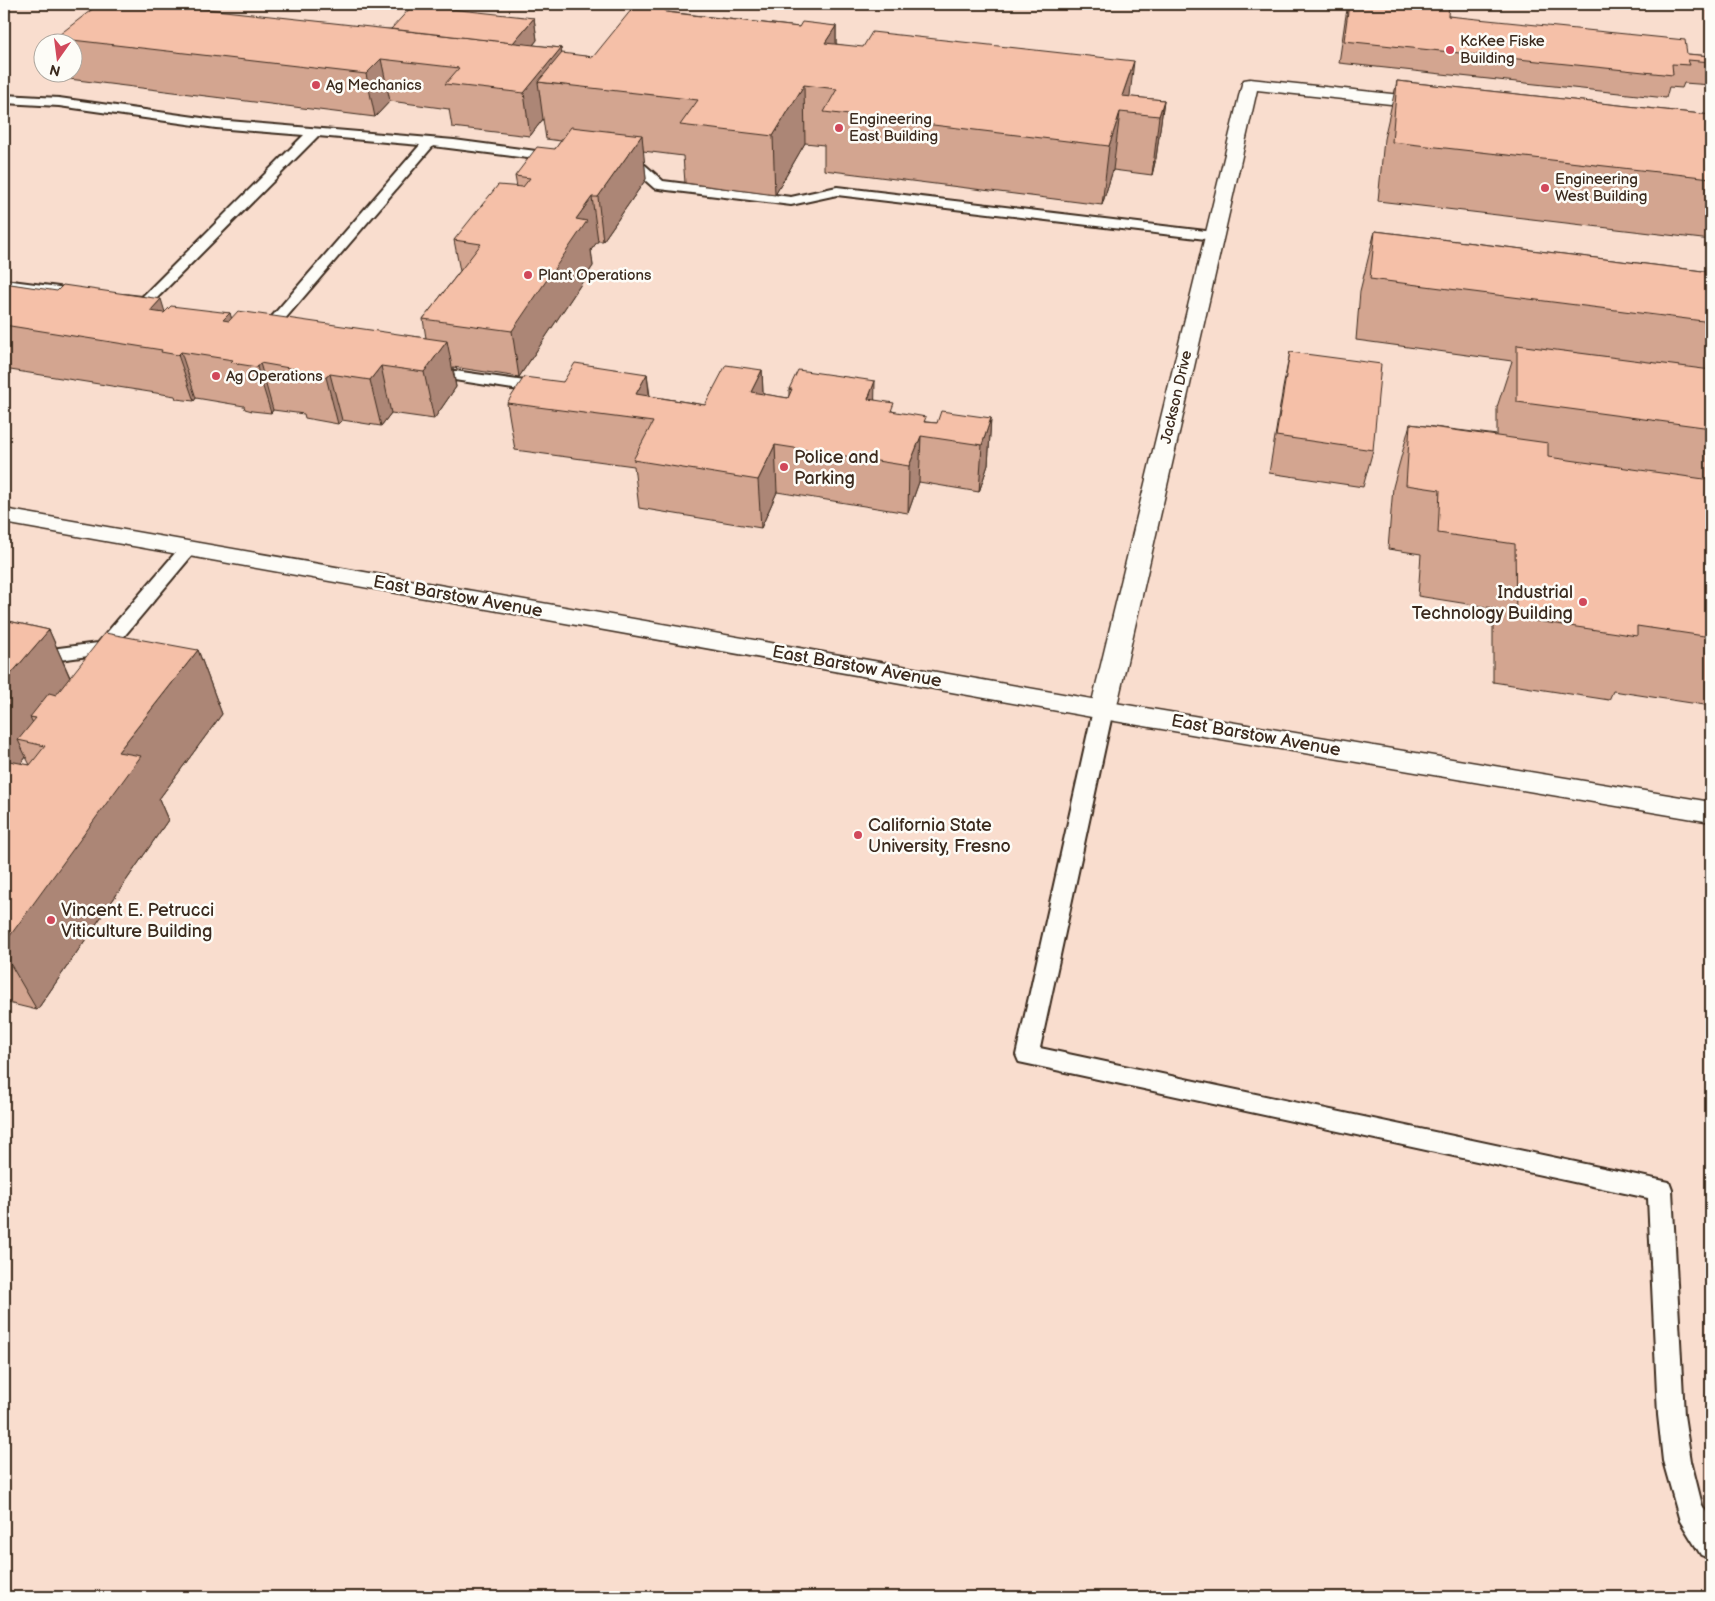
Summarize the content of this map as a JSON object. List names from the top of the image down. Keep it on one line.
{"streets":{"street":["Jackson Drive","East Barstow Avenue"]},"crossings":[["Jackson Drive","East Barstow Avenue"]],"places":["KcKee Fiske Building","Ag Mechanics","Engineering East Building","Engineering West Building","Plant Operations","Ag Operations","Police and Parking","Industrial Technology Building","California State University, Fresno","Vincent E. Petrucci Viticulture Building"],"north":"bottom"}
